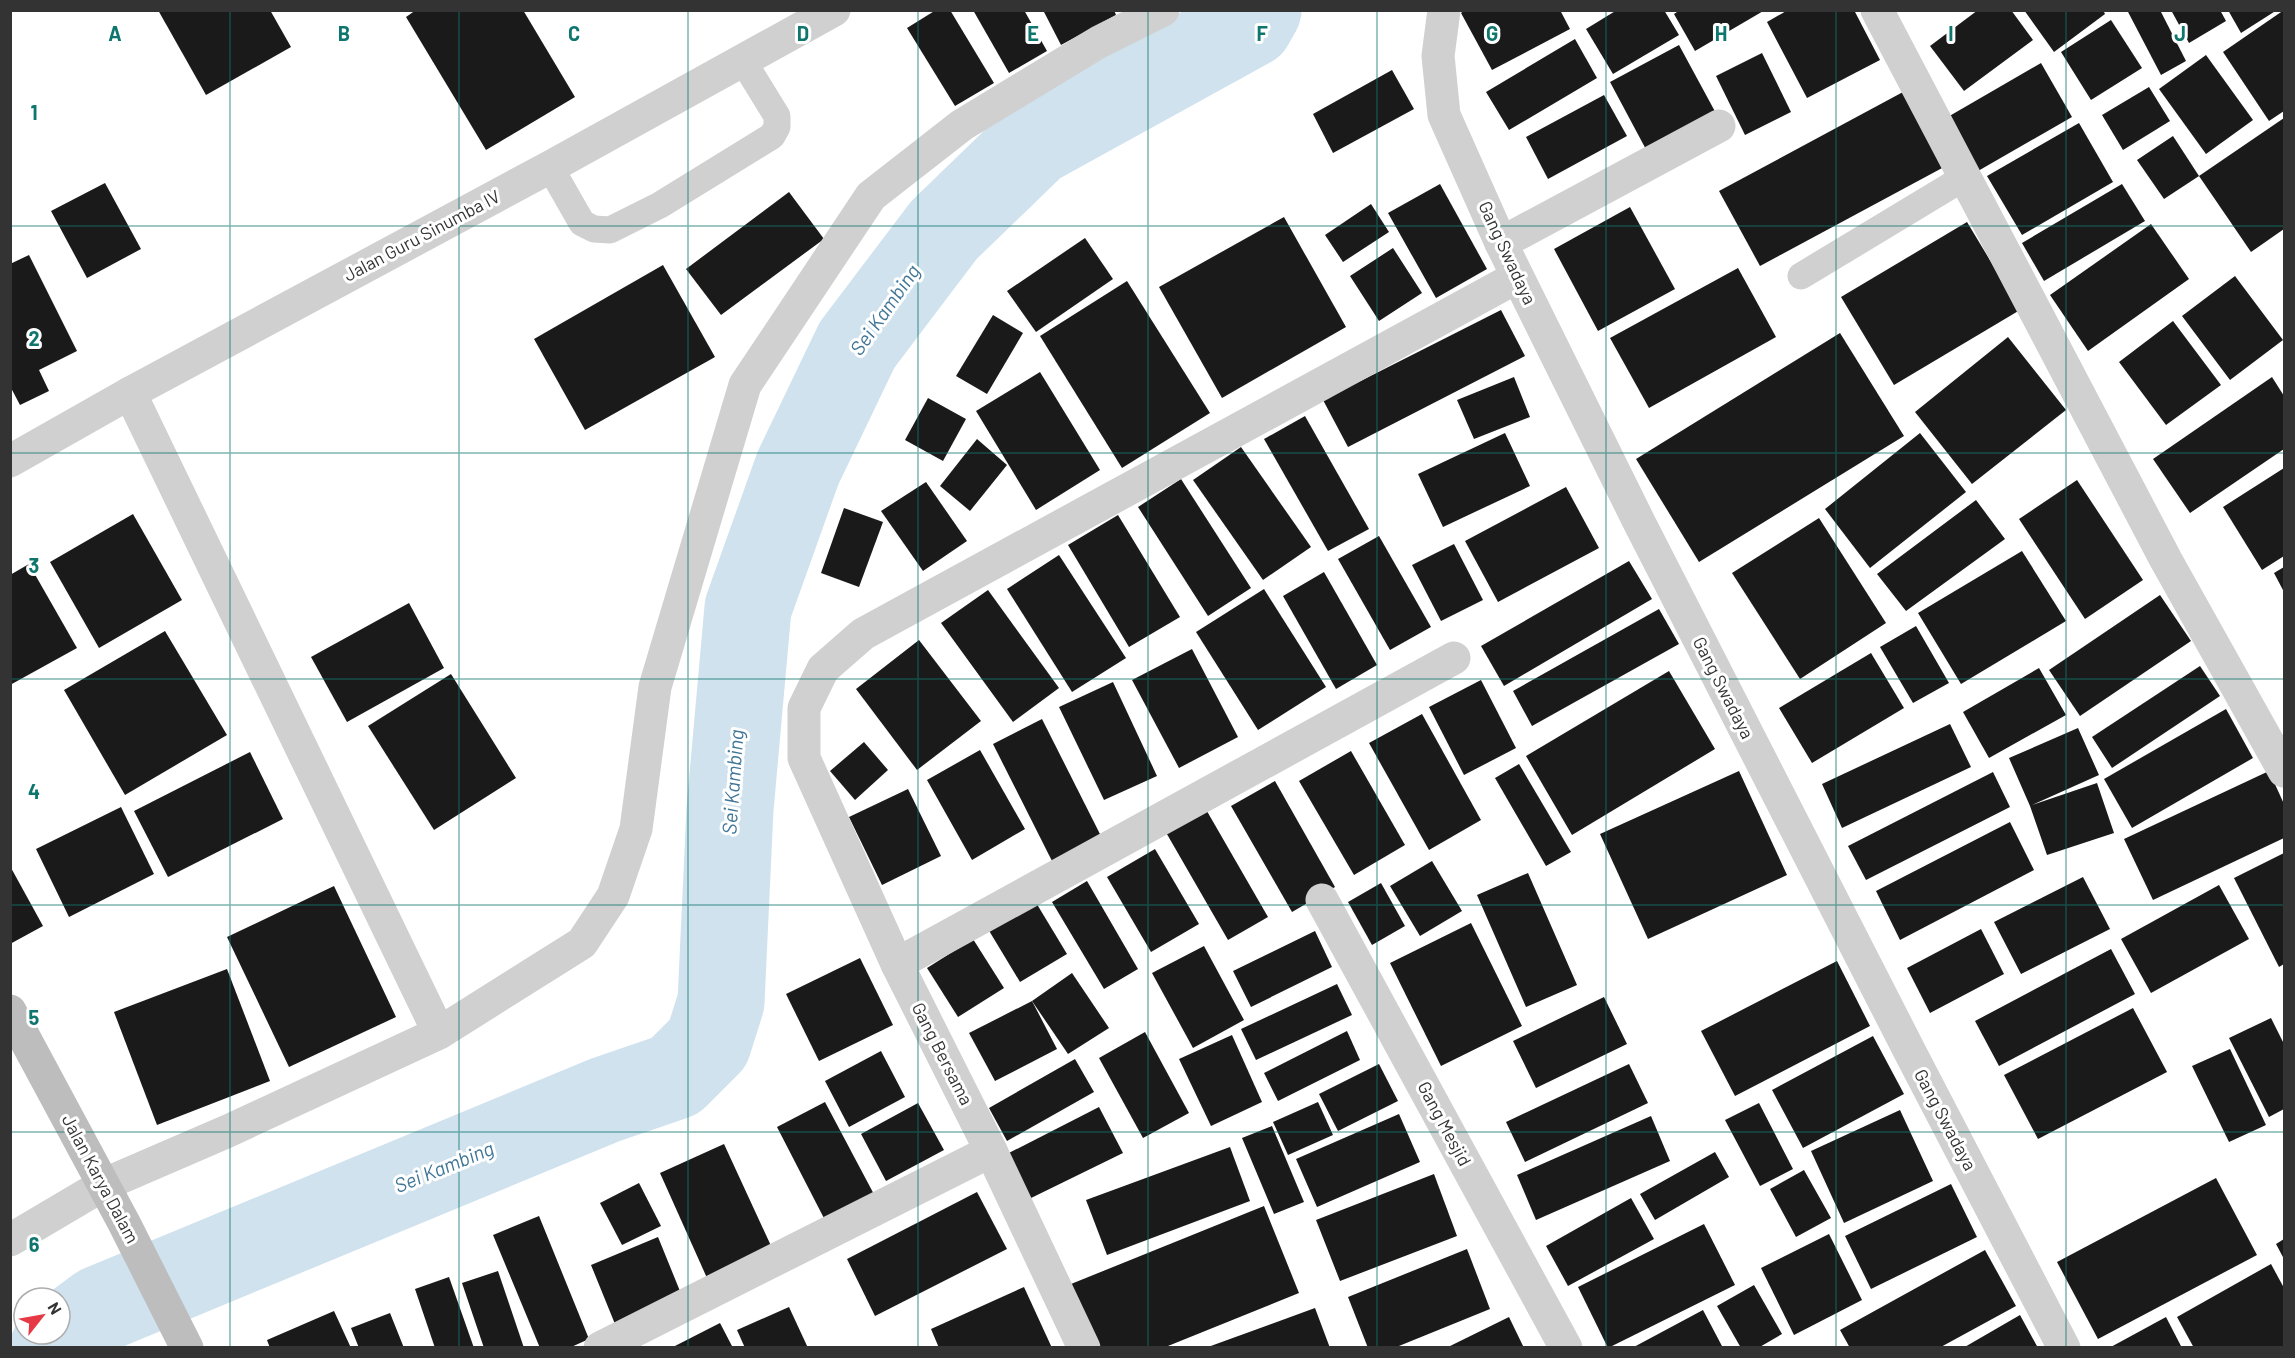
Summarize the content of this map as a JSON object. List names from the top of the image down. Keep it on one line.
{"streets":{"street":["Jalan Guru Sinumba IV","Gang Swadaya","Gang Bersama","Gang Mesjid","Jalan Karya Dalam"]},"crossings":[["Gang Swadaya","Gang Bersama"]],"water":["Sei Kambing"],"north":"top right","grid":{"columns":["A","B","C","D","E","F","G","H","I","J"],"rows":["1","2","3","4","5","6"]}}
